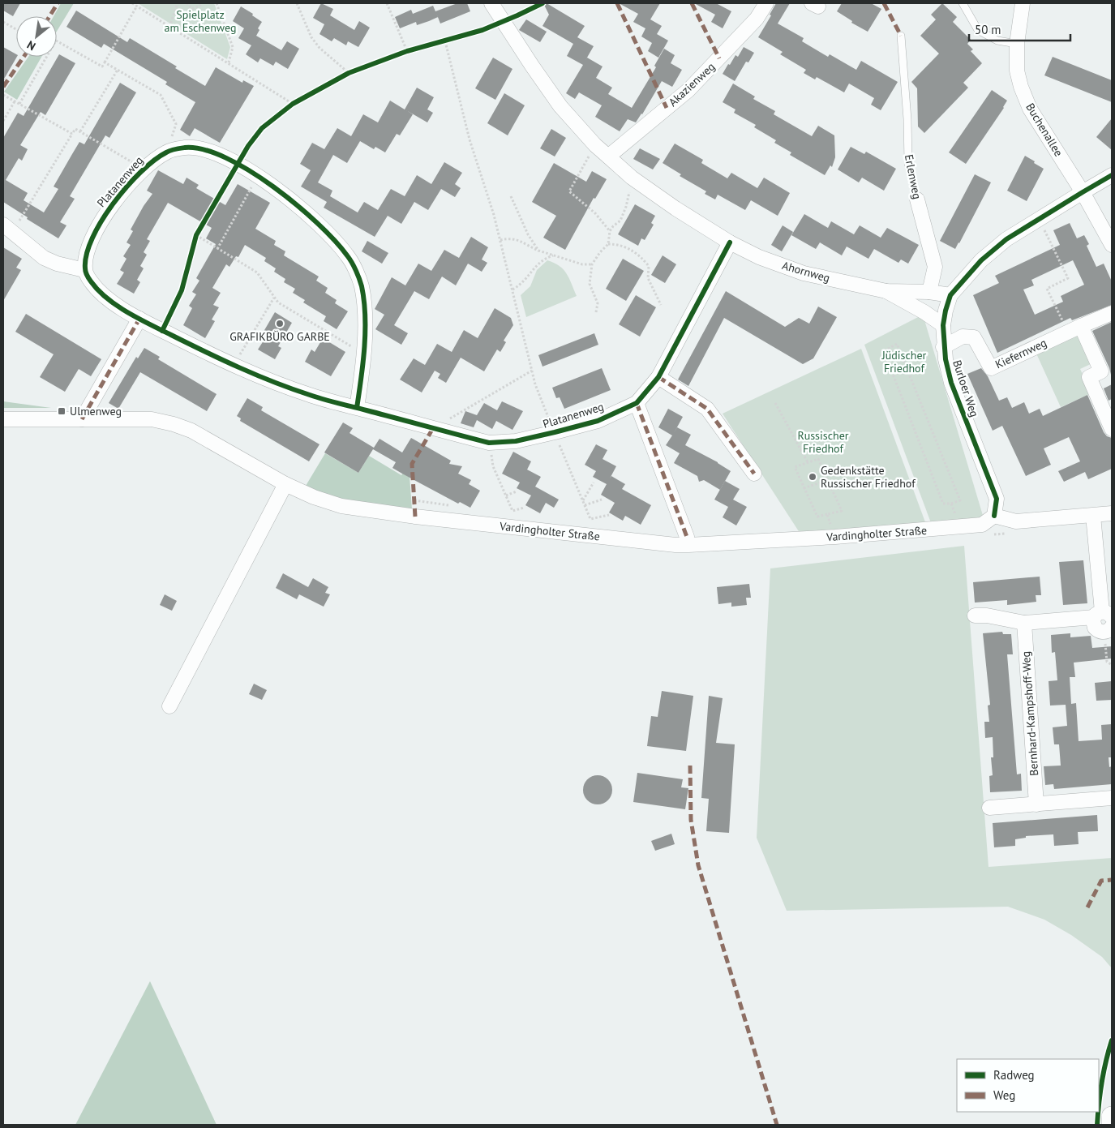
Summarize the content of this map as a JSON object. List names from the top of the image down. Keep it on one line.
{"streets":{"street":["Akazienweg","Buchenallee","Erlenweg","Platanenweg","Ahornweg","Kiefernweg","Burloer Weg","Vardingholter Straße","Bernhard-Kampshoff-Weg"]},"crossings":[["Buchenallee","Burloer Weg"],["Erlenweg","Ahornweg"],["Platanenweg","Ahornweg"],["Ahornweg","Burloer Weg"],["Kiefernweg","Burloer Weg"],["Burloer Weg","Vardingholter Straße"]],"parks":["Spielplatz am Eschenweg","Jüdischer Friedhof","Russischer Friedhof"],"places":{"other":["GRAFIKBÜRO GARBE","Gedenkstätte Russischer Friedhof"],"transit":["Ulmenweg"]},"legend":["Radweg","Weg"],"scale_bar":"50 m","north":"bottom left"}
